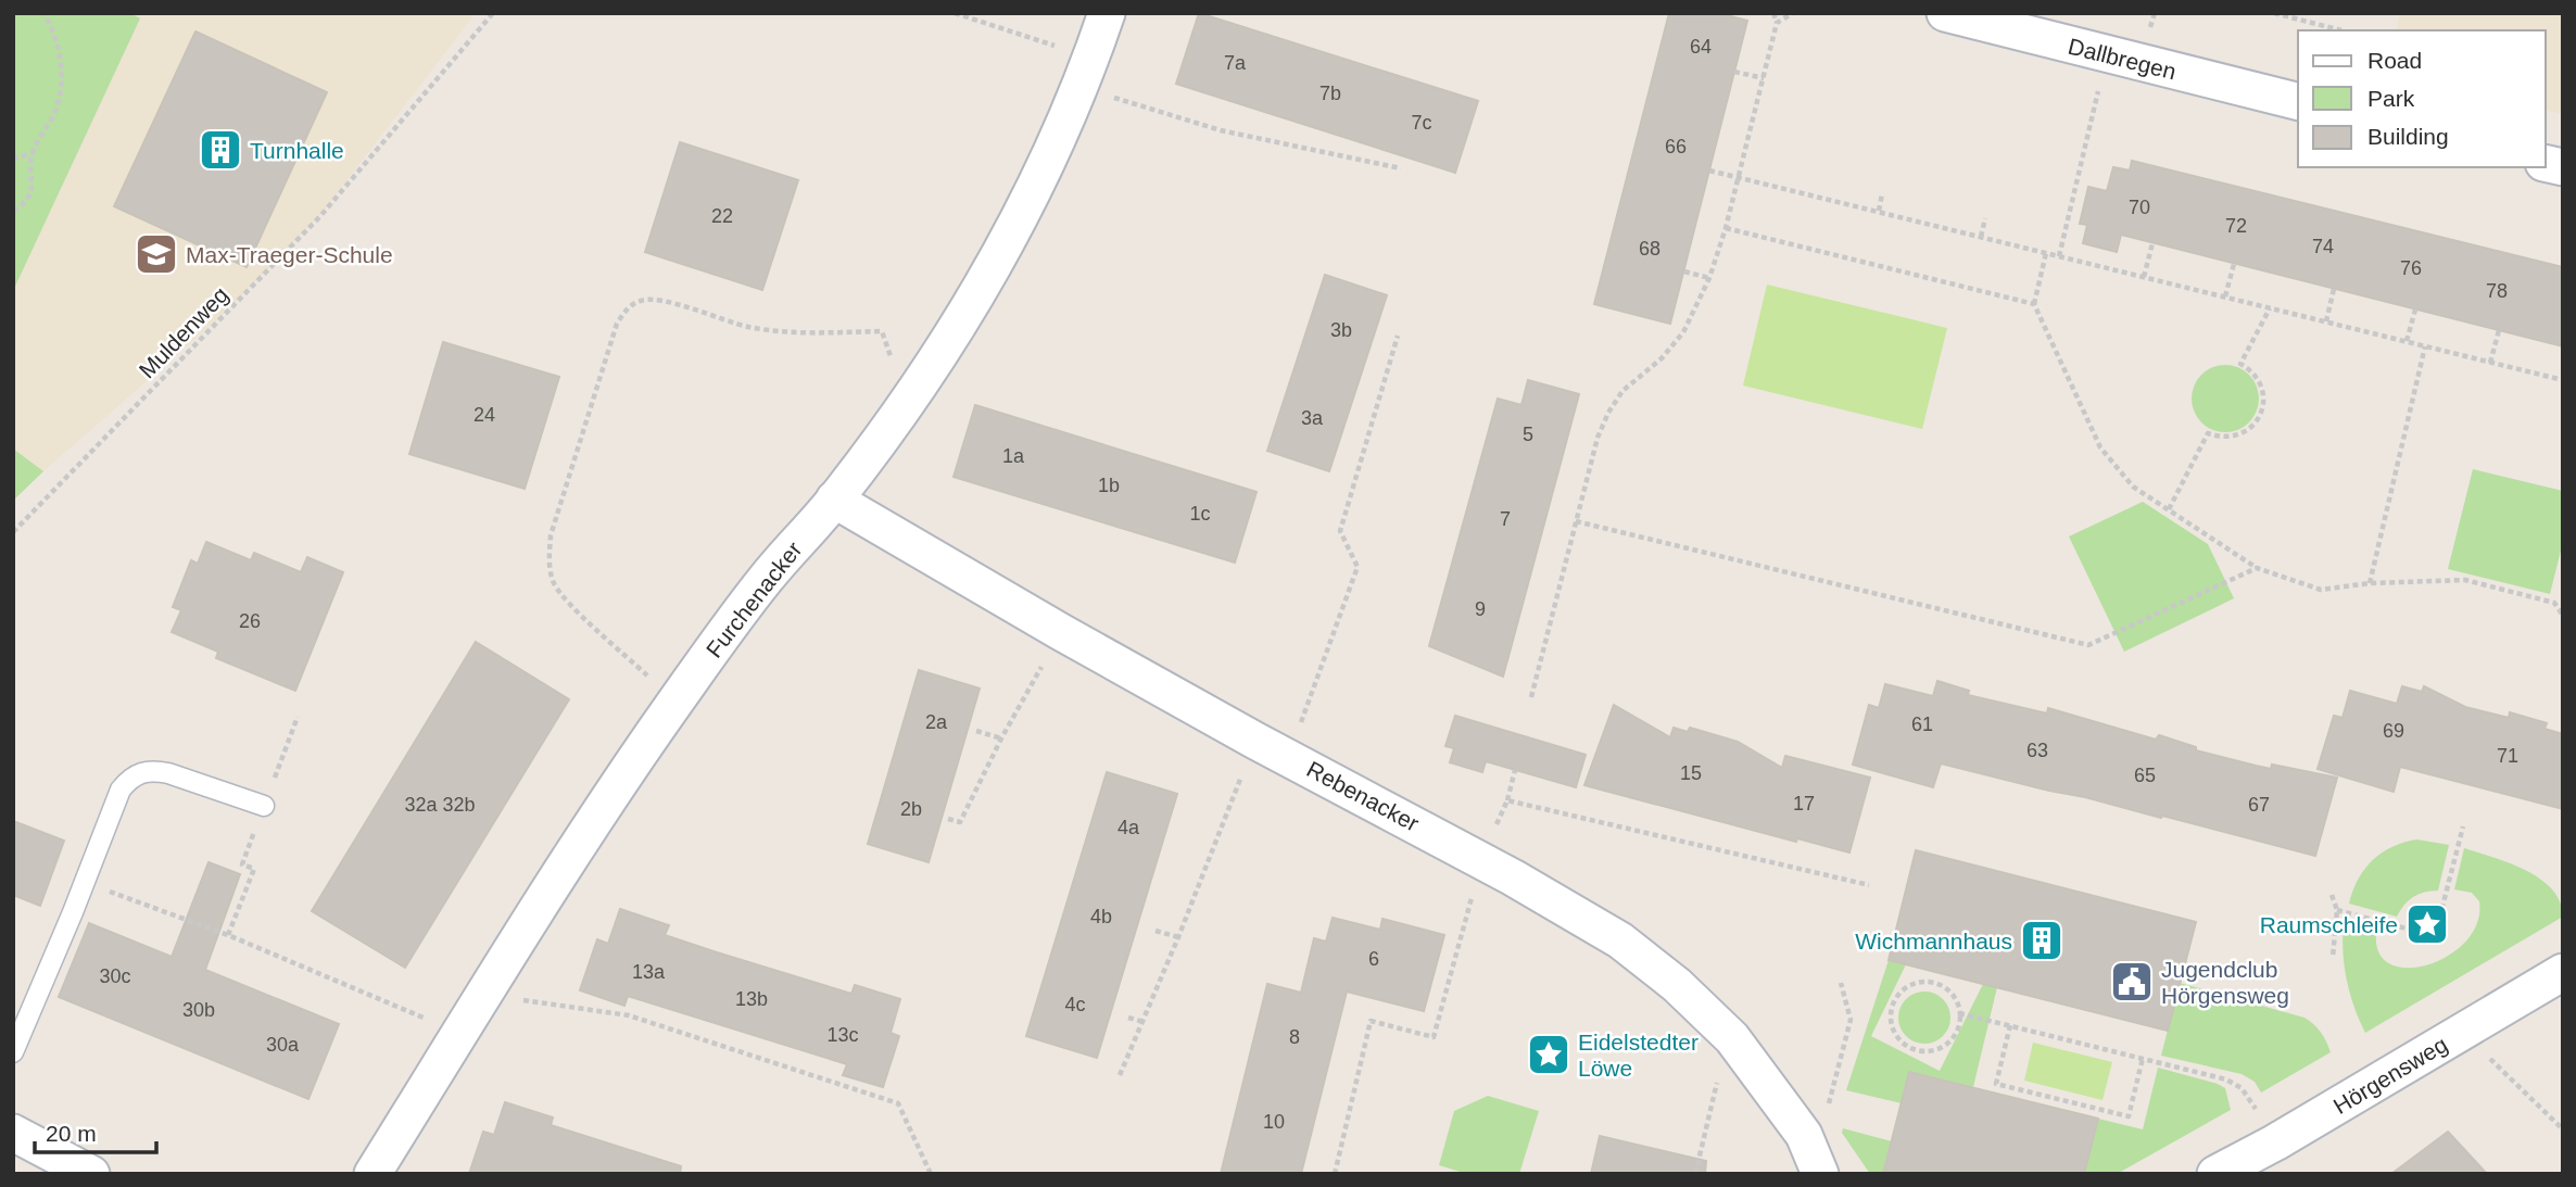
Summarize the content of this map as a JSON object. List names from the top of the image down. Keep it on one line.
{"streets":{"street":["Dallbregen","Furchenacker","Rebenacker","Hörgensweg"],"path":["Muldenweg"]},"crossings":[["Furchenacker","Rebenacker"]],"places":{"building":["Turnhalle","Wichmannhaus"],"school or university":["Max-Traeger-Schule"],"place":["Raumschleife","Eidelstedter Löwe"],"public building":["Jugendclub Hörgensweg"]},"house_numbers":["64","7a","7b","7c","66","70","22","72","74","68","76","78","3b","24","3a","5","1a","1b","1c","7","9","26","2a","61","69","63","71","15","65","17","32a 32b","67","2b","4a","4b","6","13a","30c","13b","4c","30b","13c","8","30a","10"],"legend":["Road","Park","Building"],"scale_bar":"20 m"}
